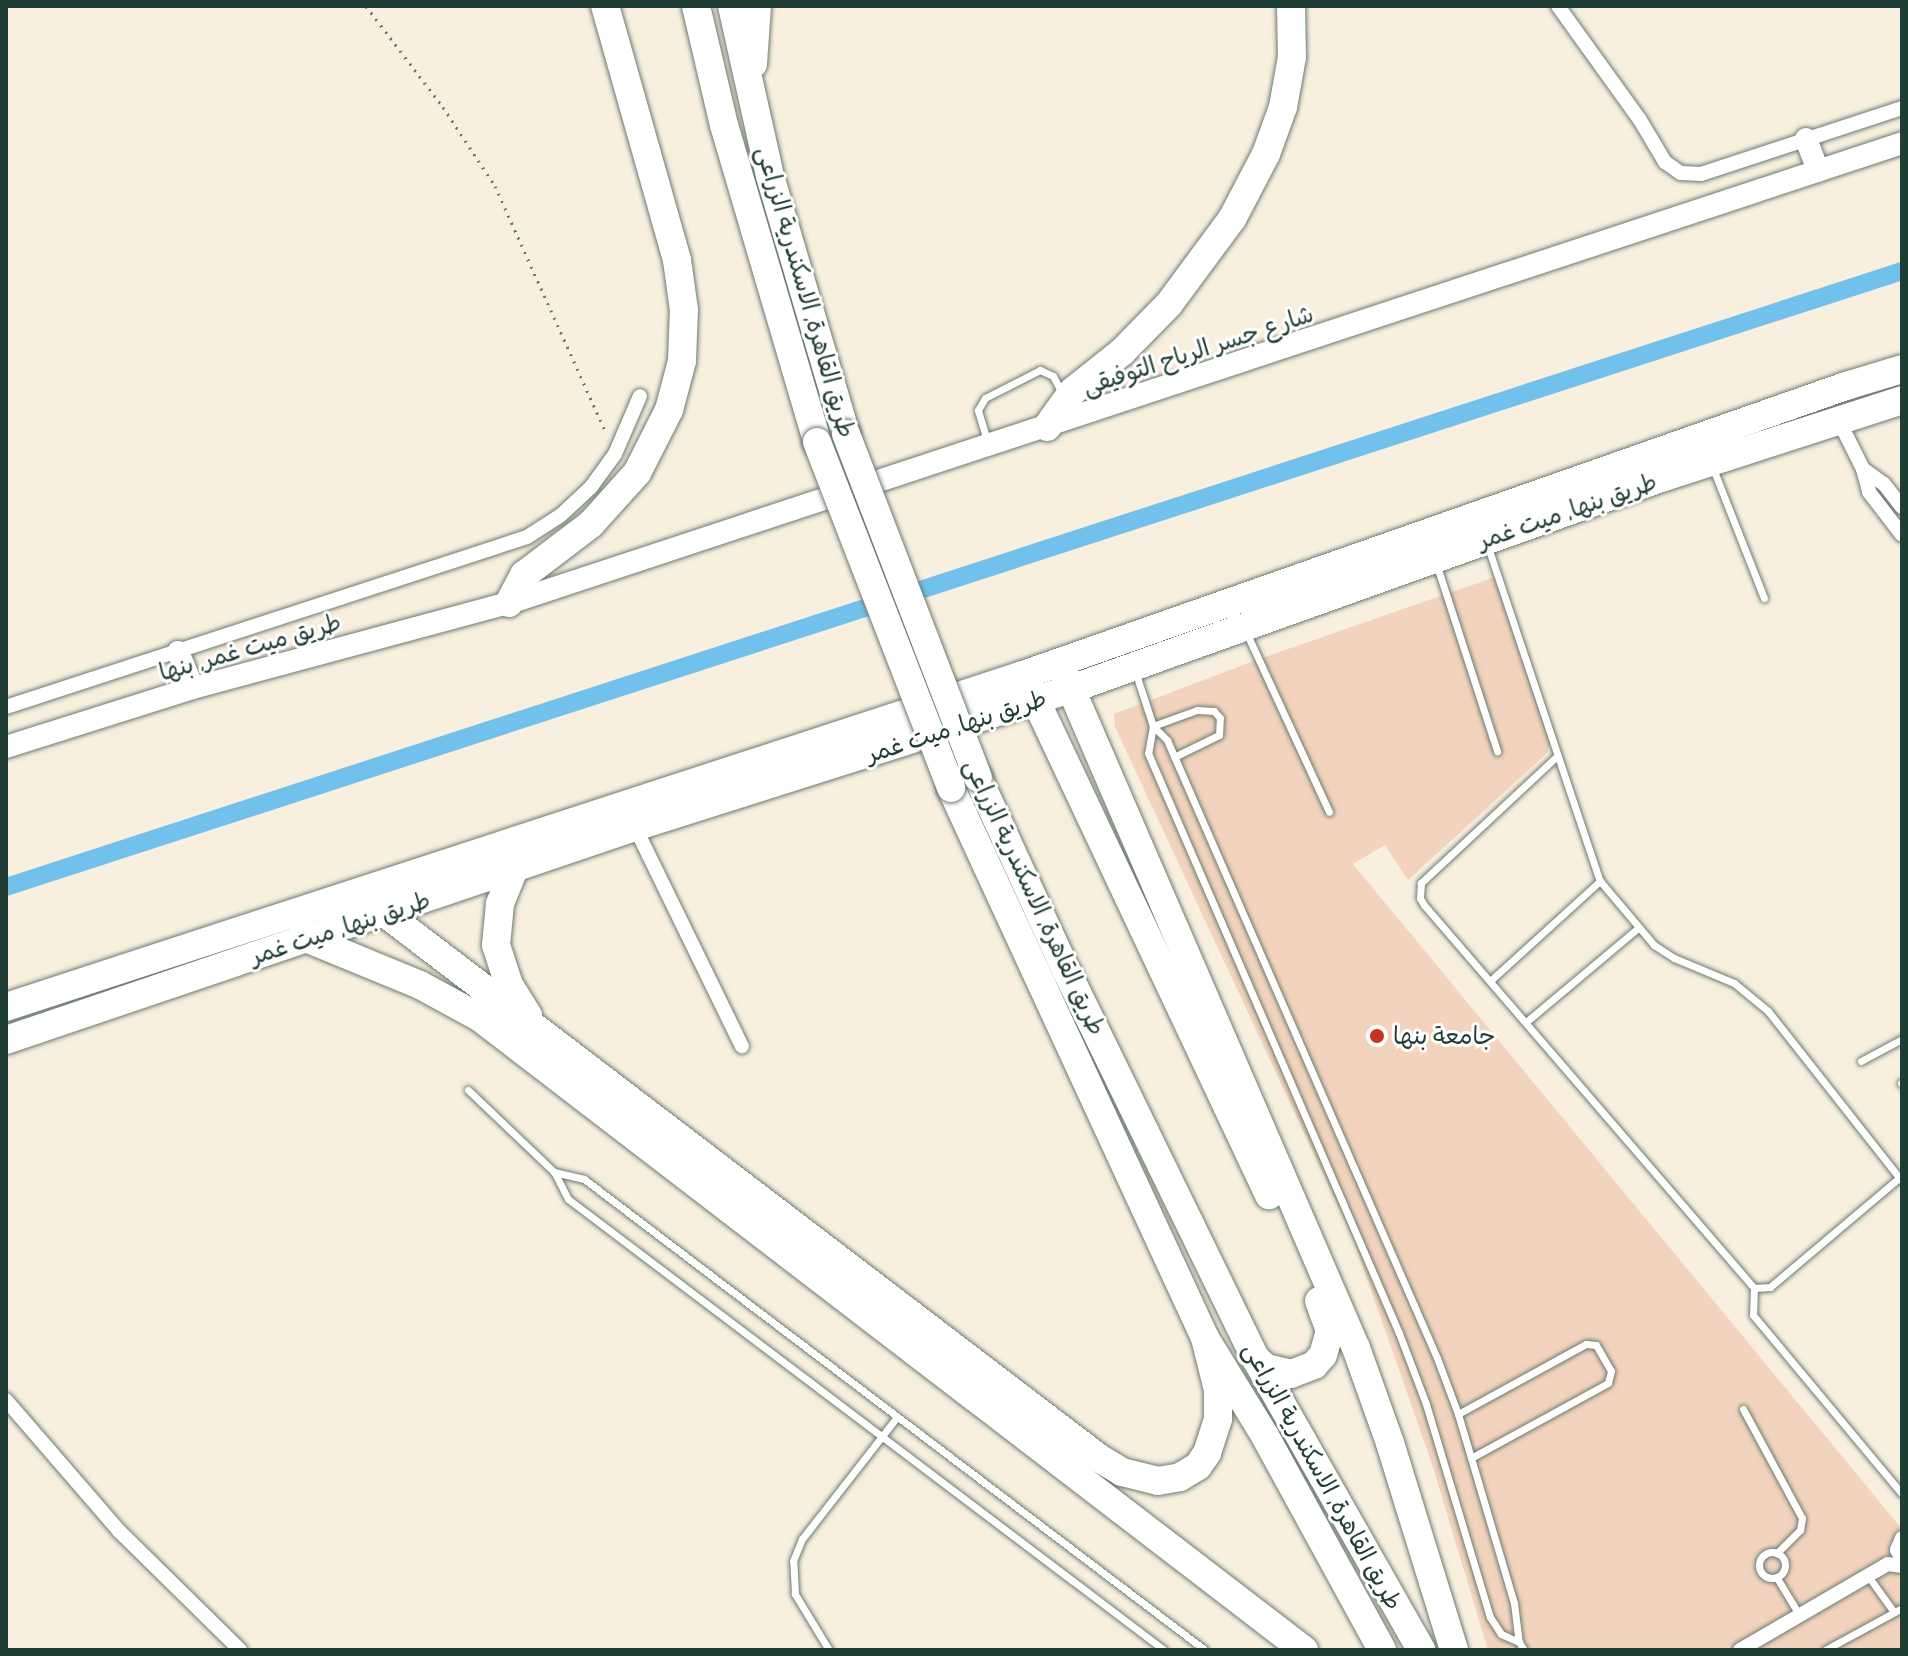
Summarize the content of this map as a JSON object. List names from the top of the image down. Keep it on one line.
{"streets":{"highway":["طريق القاهرة, الاسكندرية الزراعى","طريق بنها, ميت غمر"],"main road":["شارع جسر الرياح التوفيقى","طريق ميت غمر, بنها"]},"crossings":[["شارع جسر الرياح التوفيقى","طريق ميت غمر, بنها"]],"places":["جامعة بنها"]}
